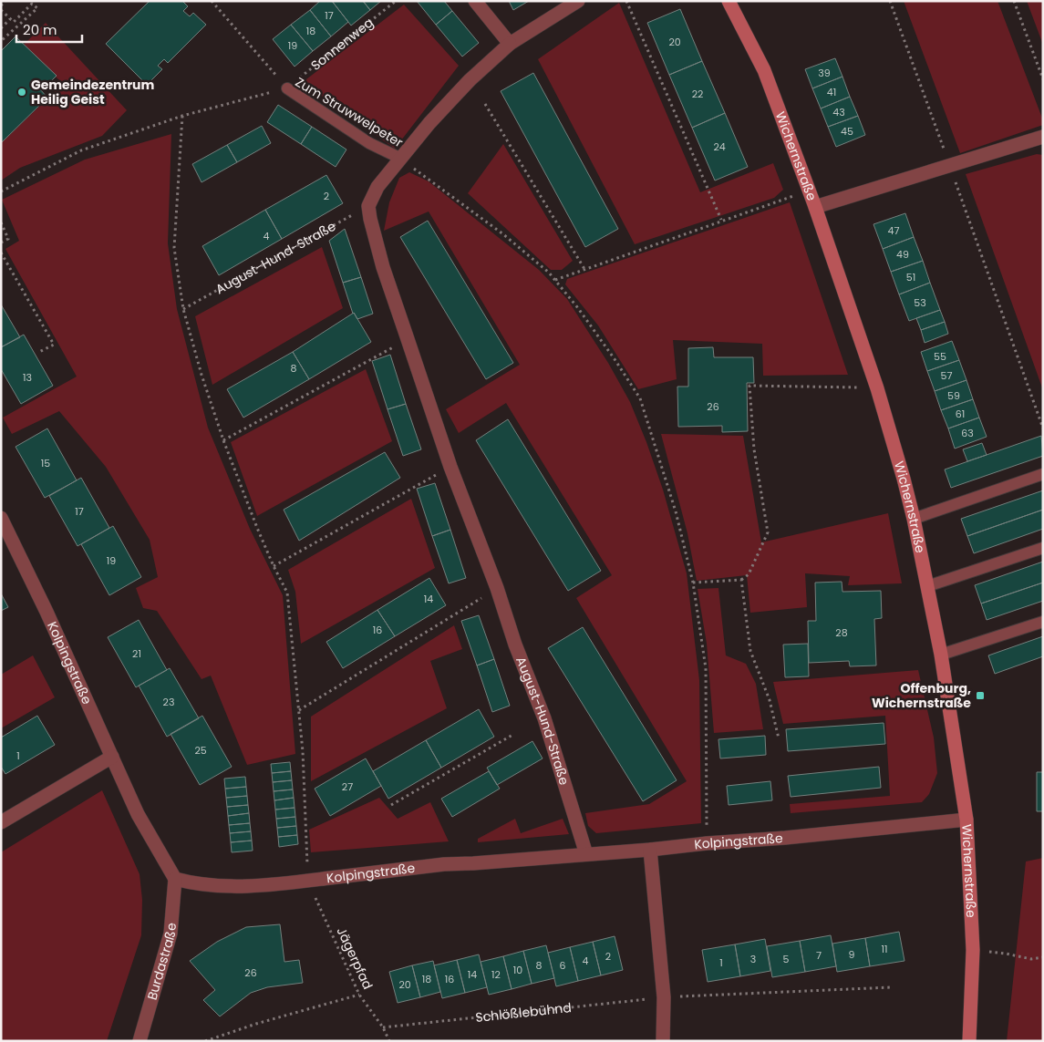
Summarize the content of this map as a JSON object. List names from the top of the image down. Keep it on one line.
{"streets":{"street":["Wichernstraße","August-Hund-Straße","Kolpingstraße","Burdastraße"],"lane":["Zum Struwwelpeter"],"path":["Sonnenweg","Jägerpfad","Schlößlebühnd"]},"crossings":[["Sonnenweg","Zum Struwwelpeter"],["Wichernstraße","Kolpingstraße"],["August-Hund-Straße","Kolpingstraße"],["Kolpingstraße","Jägerpfad"],["Kolpingstraße","Burdastraße"],["Jägerpfad","Schlößlebühnd"]],"places":{"other":["Gemeindezentrum Heilig Geist"],"transit":["Offenburg, Wichernstraße"]},"house_numbers":["17","18","20","19","39","41","22","43","45","24","2","47","4","49","51","53","55","8","57","13","59","26","61","63","15","17","19","14","16","28","21","23","25","1","27","11","9","7","2","3","5","4","1","8","6","10","26","14","12","18","16","20"],"scale_bar":"20 m"}
